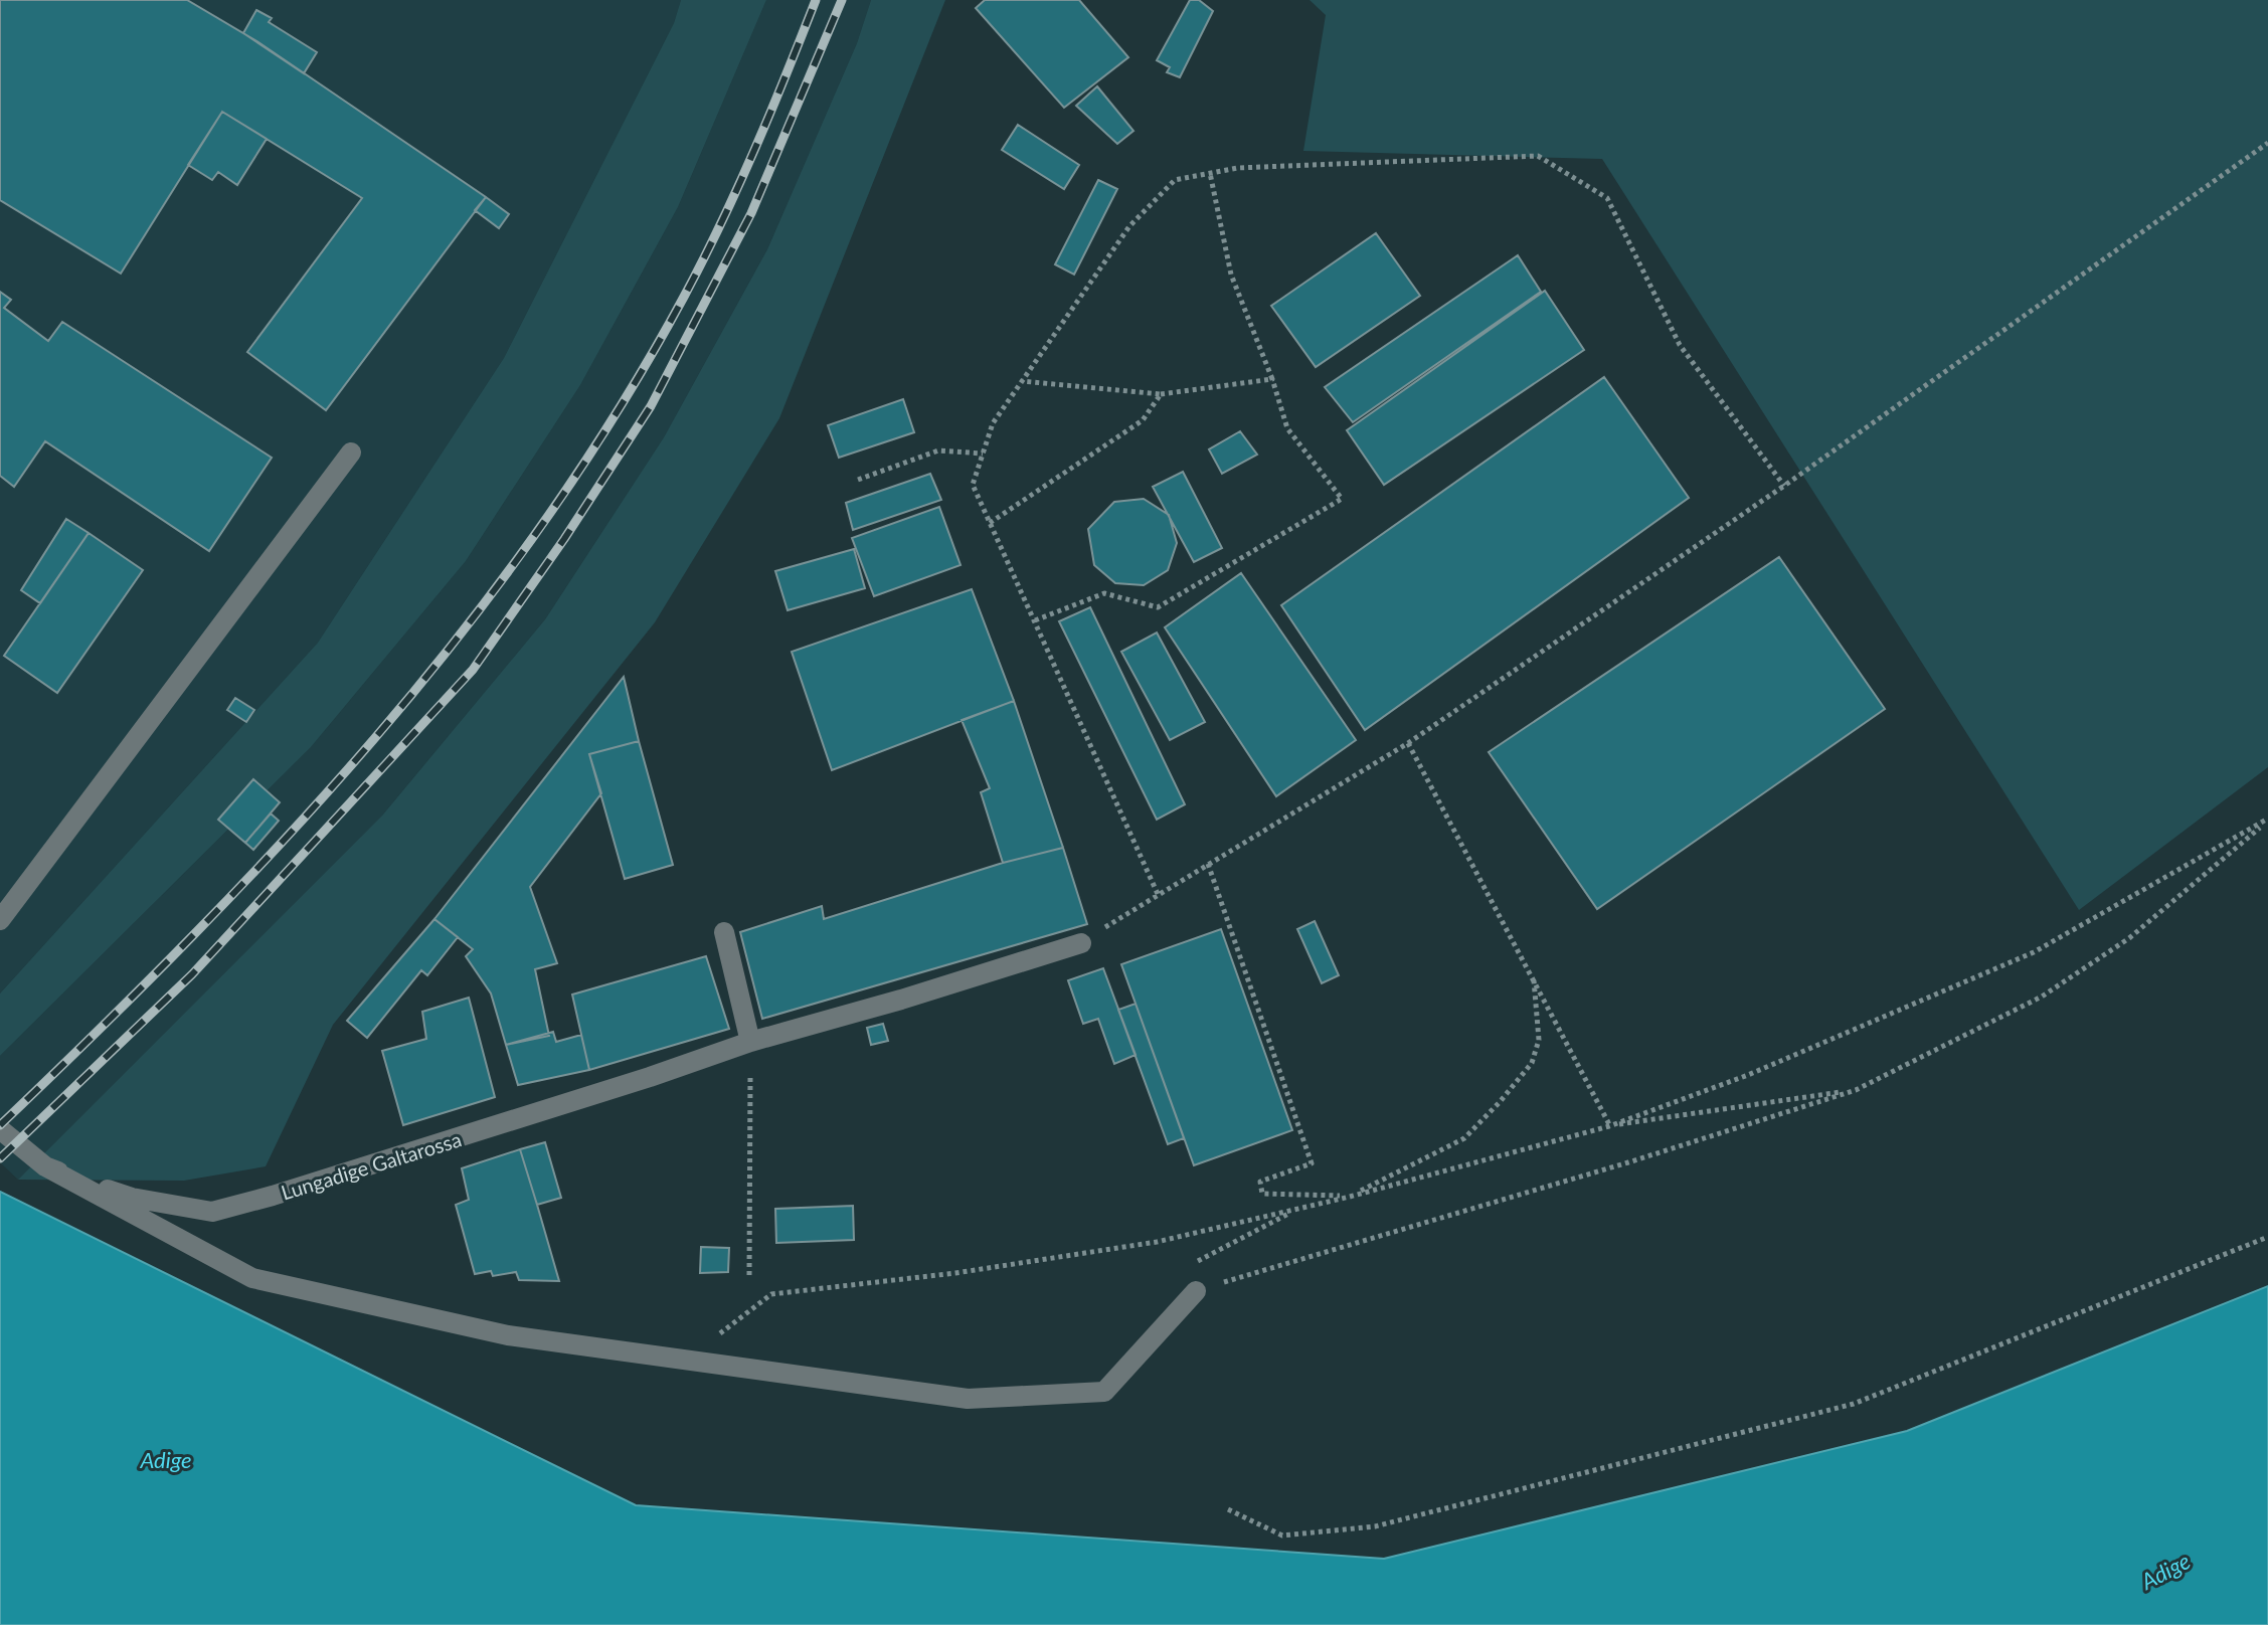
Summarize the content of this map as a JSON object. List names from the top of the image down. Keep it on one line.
{"streets":{"street":["Lungadige Galtarossa"]},"water":["Adige"]}
